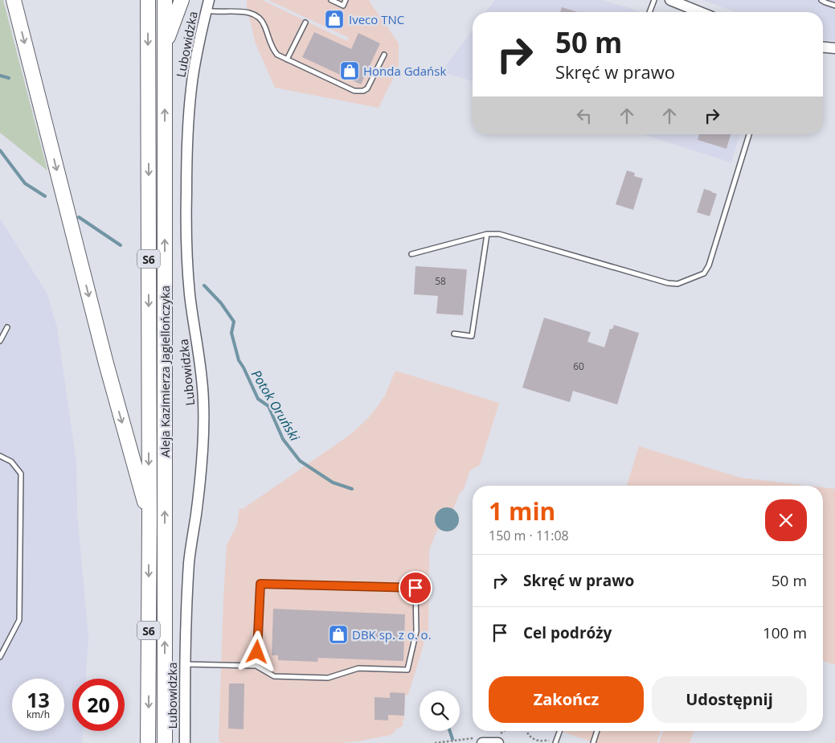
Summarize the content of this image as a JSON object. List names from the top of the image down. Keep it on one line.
{"streets":{"highway":["S6","Aleja Kazimierza Jagiellończyka"],"street":["Lubowidzka"]},"water":["Potok Oruński"],"places":{"shop":["Iveco TNC","Honda Gdańsk","DBK sp. z o. o."]},"house_numbers":["58","60"],"page":{"turn":["50 m","Skręć w prawo"],"heading":["1 min","150 m · 11:08"],"list":[{"name":"Skręć w prawo","value":"50 m"},{"name":"Cel podróży","value":"100 m"}],"buttons":["Zakończ","Udostępnij"],"speed":"13 km/h","limit":"20"}}
